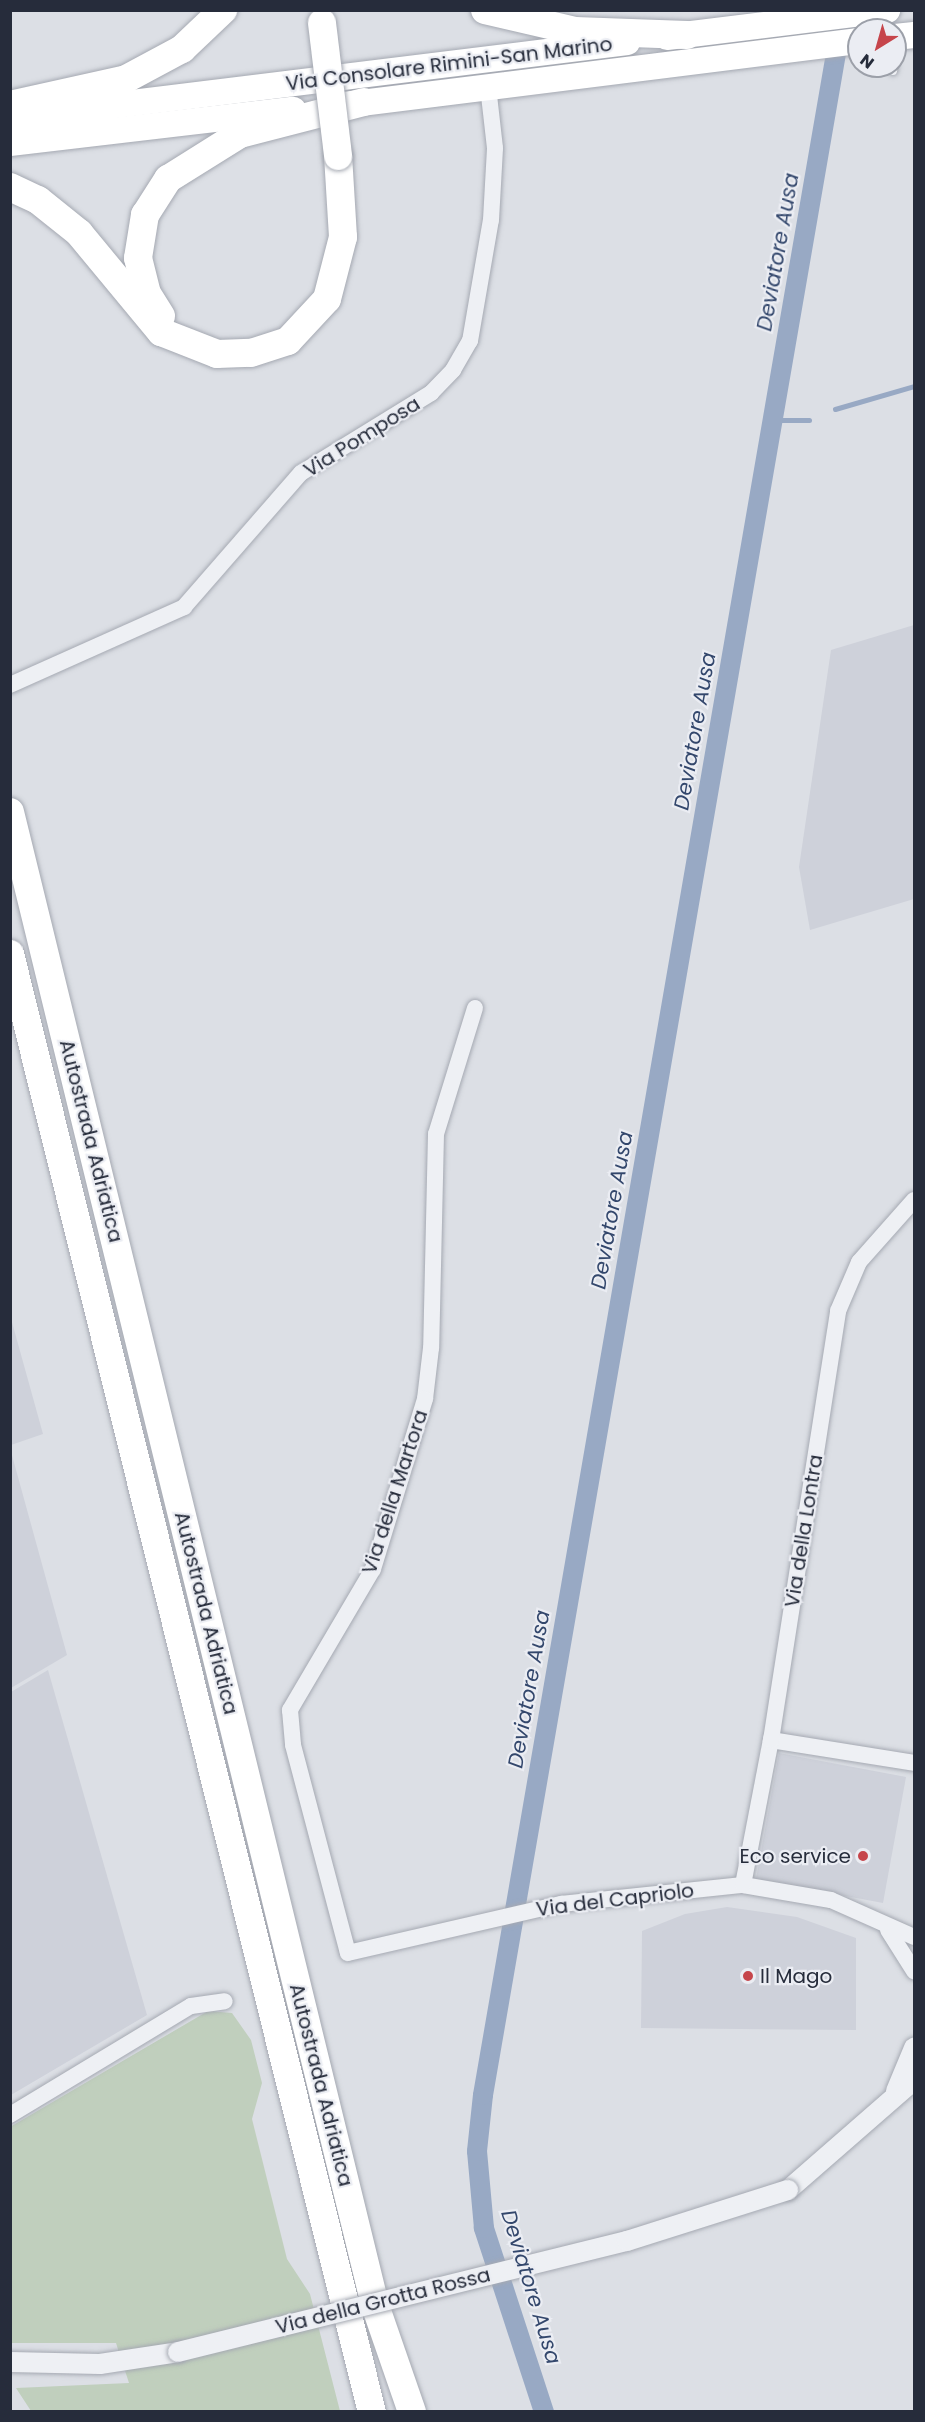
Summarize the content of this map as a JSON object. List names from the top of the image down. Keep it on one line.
{"streets":{"highway":["Autostrada Adriatica"],"main road":["Via Consolare Rimini-San Marino"],"street":["Via Pomposa","Via della Martora","Via della Lontra","Via del Capriolo","Via della Grotta Rossa"]},"crossings":[["Via Consolare Rimini-San Marino","Via Pomposa"],["Via della Martora","Via del Capriolo"],["Via della Lontra","Via del Capriolo"]],"water":["Deviatore Ausa"],"places":["Eco service","Il Mago"],"north":"bottom left"}
